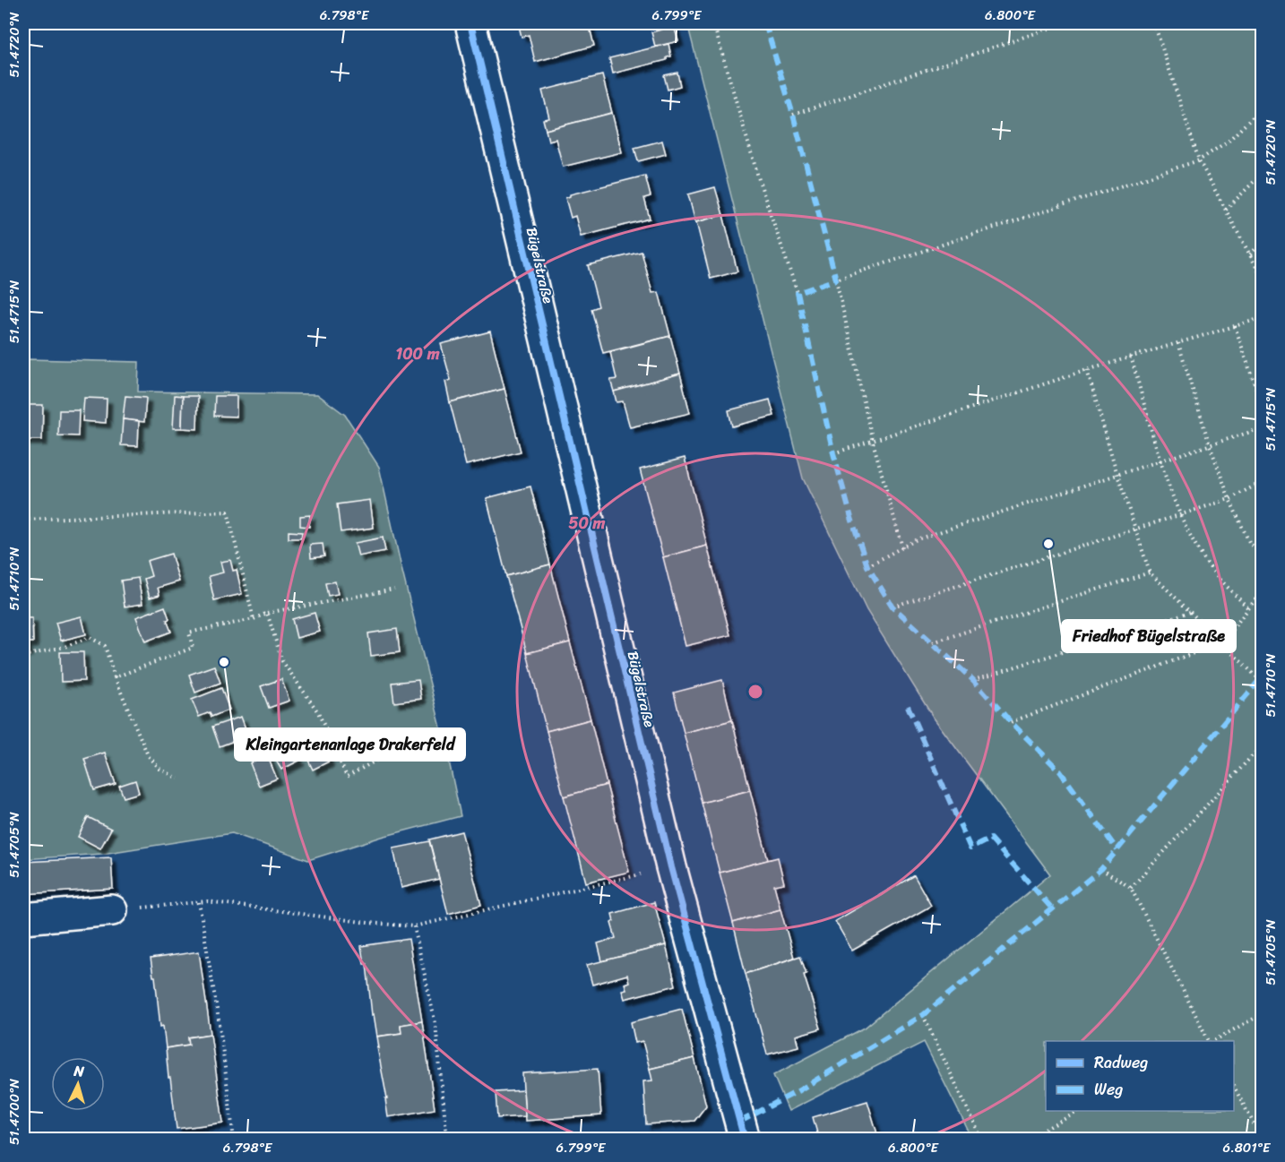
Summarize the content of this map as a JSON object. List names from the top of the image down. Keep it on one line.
{"streets":{"street":["Bügelstraße"]},"places":["Friedhof Bügelstraße","Kleingartenanlage Drakerfeld"],"legend":["Radweg","Weg"],"north":"top","coordinates":["6.798°E","6.799°E","6.800°E","51.4720°N","51.4715°N","51.4710°N","51.4705°N","51.4700°N","6.801°E"],"rings":["100 m","50 m"]}
